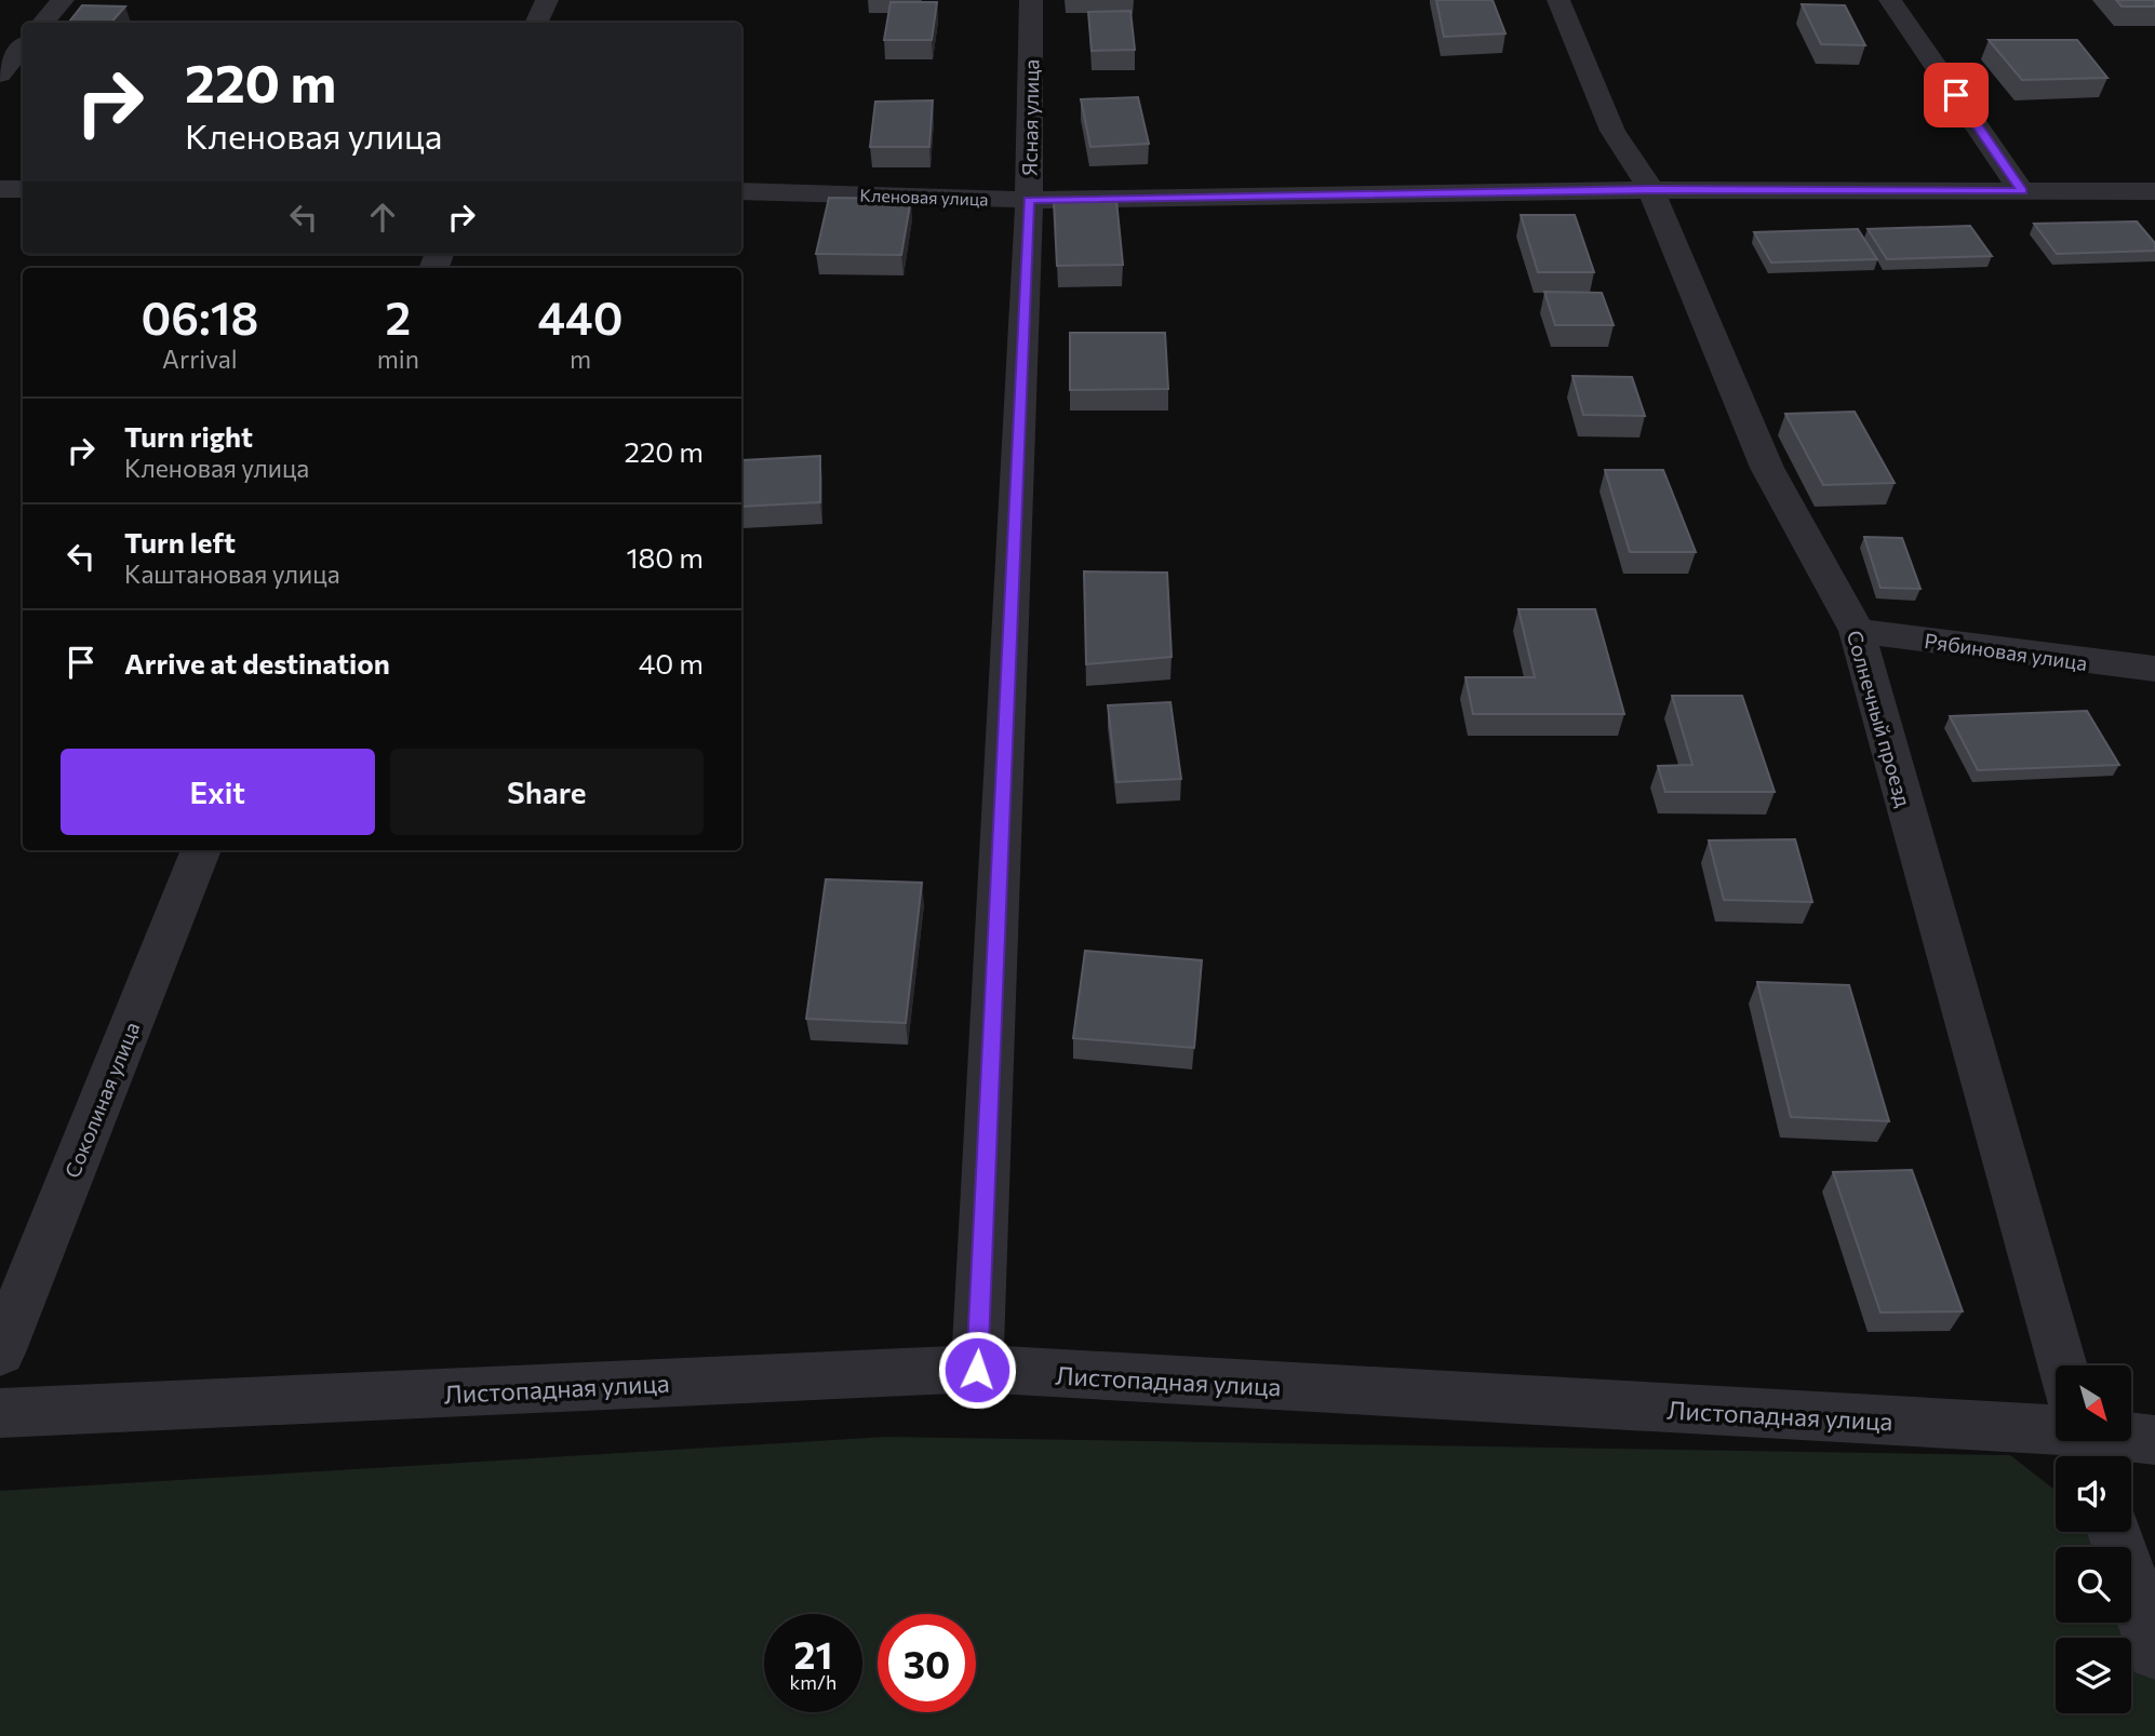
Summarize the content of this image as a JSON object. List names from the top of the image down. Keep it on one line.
{"streets":{"street":["Ясная улица","Кленовая улица","Рябиновая улица","Солнечный проезд","Соколиная улица","Листопадная улица"]},"crossings":[["Ясная улица","Кленовая улица"],["Ясная улица","Листопадная улица"],["Кленовая улица","Солнечный проезд"],["Рябиновая улица","Солнечный проезд"]],"north":"bottom right","page":{"turn":["220 m","Кленовая улица"],"eta":["06:18","Arrival","2","min","440","m"],"list":[{"name":"Turn right","note":"Кленовая улица","value":"220 m"},{"name":"Turn left","note":"Каштановая улица","value":"180 m"},{"name":"Arrive at destination","value":"40 m"}],"buttons":["Exit","Share"],"speed":"21 km/h","limit":"30"}}
